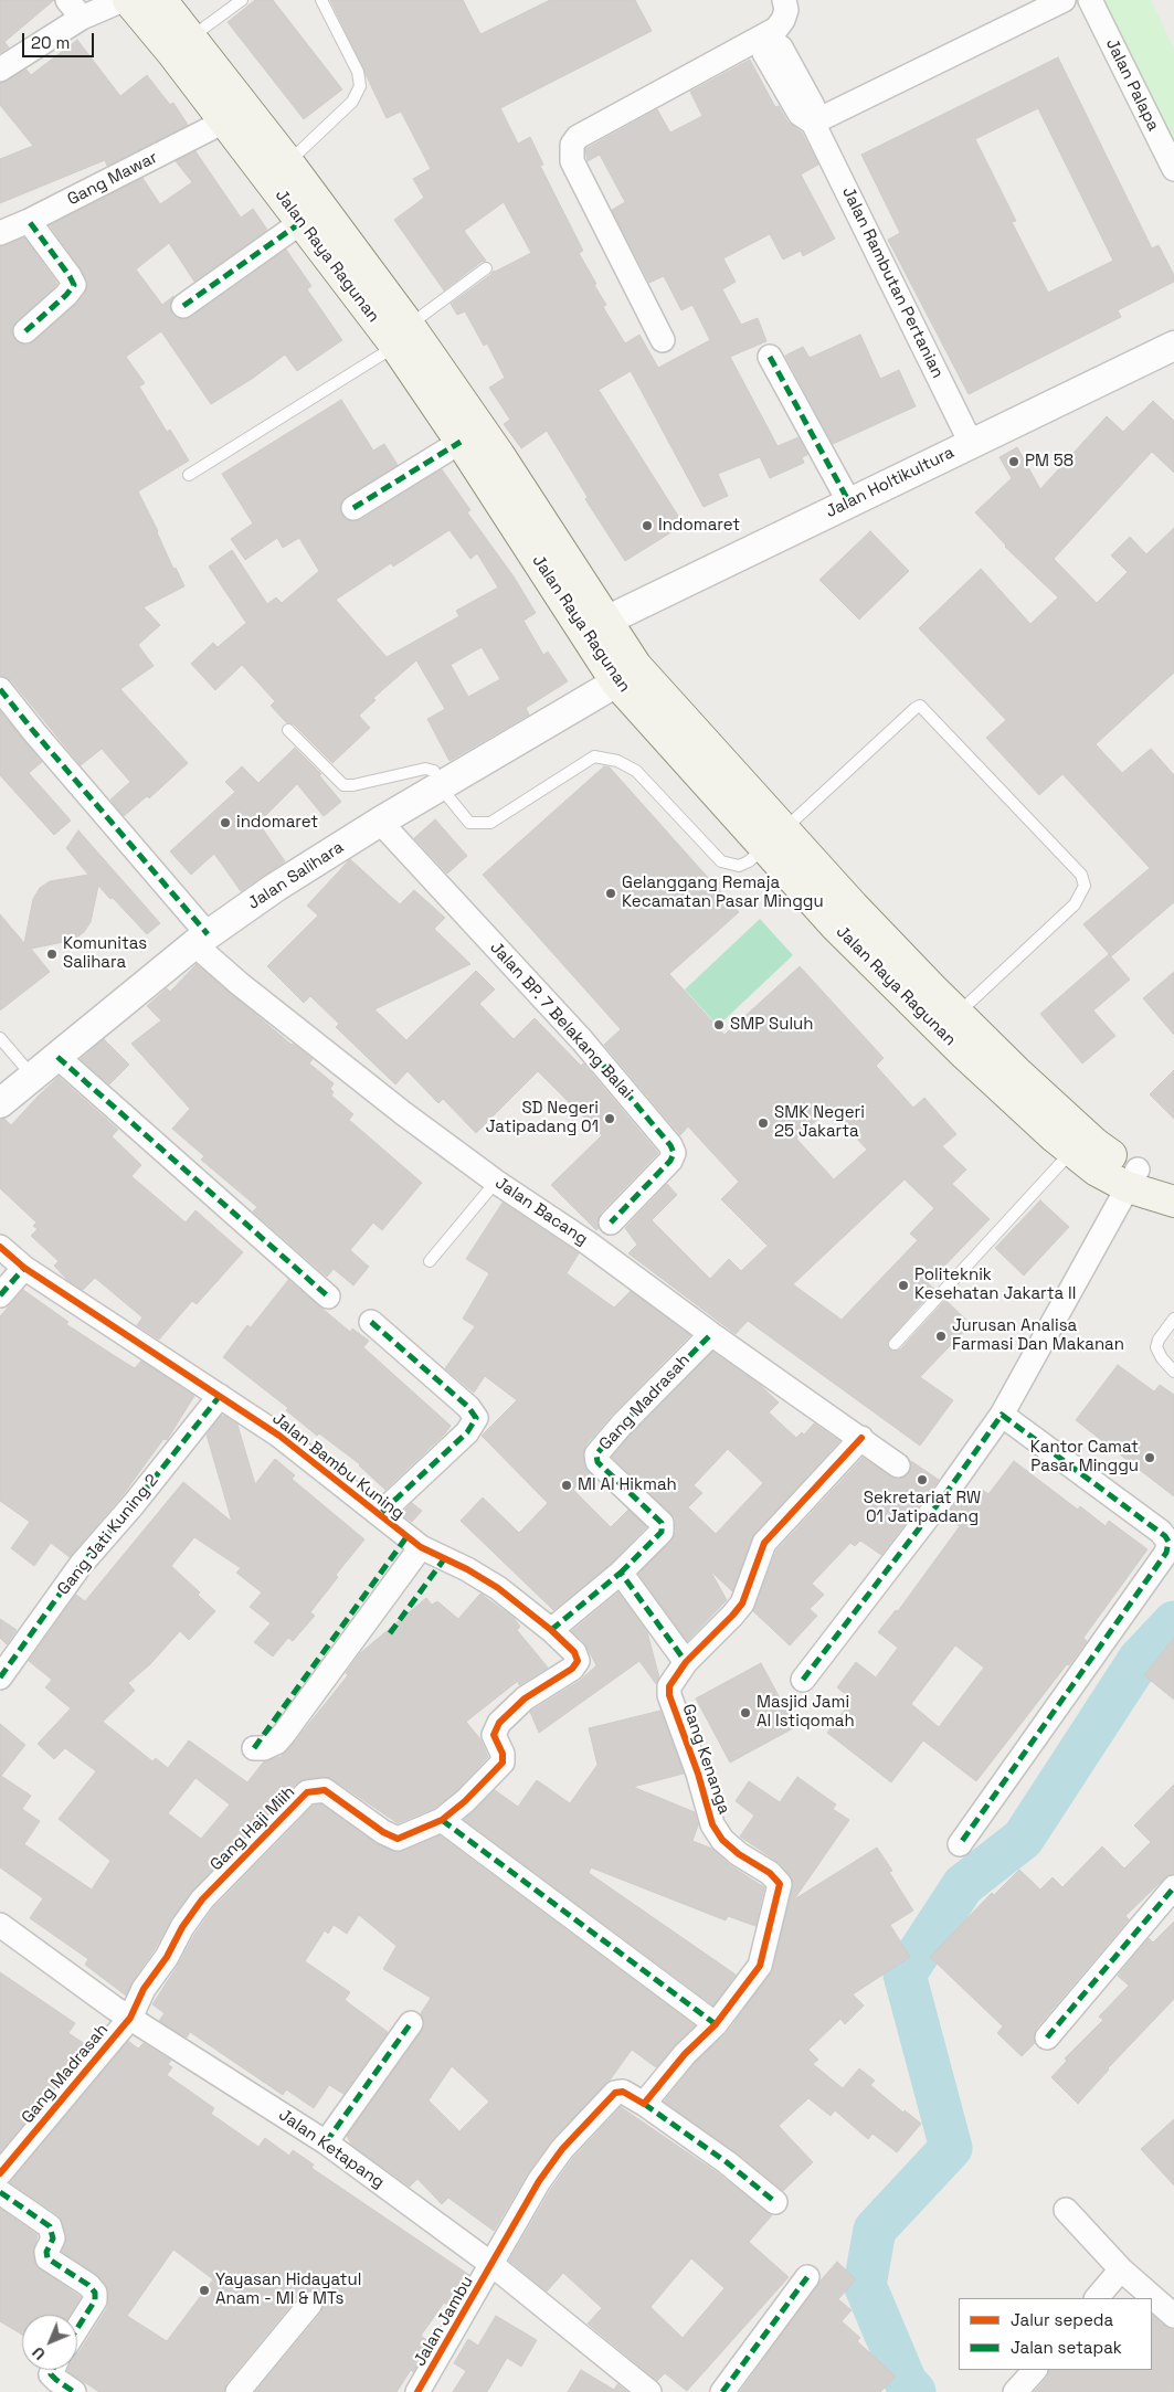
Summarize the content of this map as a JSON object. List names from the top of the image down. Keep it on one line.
{"streets":{"main road":["Jalan Raya Ragunan"],"street":["Jalan Palapa","Gang Mawar","Jalan Rambutan Pertanian","Jalan Holtikultura","Jalan Salihara","Jalan BP. 7 Belakang Balai","Jalan Bacang","Gang Madrasah","Jalan Bambu Kuning","Gang Jati Kuning 2","Gang Kenanga","Gang Haji Miih","Jalan Ketapang","Jalan Jambu"]},"crossings":[["Gang Mawar","Jalan Raya Ragunan"],["Jalan Raya Ragunan","Jalan Holtikultura"],["Jalan Raya Ragunan","Jalan Salihara"],["Jalan Rambutan Pertanian","Jalan Holtikultura"],["Jalan Salihara","Jalan BP. 7 Belakang Balai"],["Jalan Salihara","Jalan Bacang"],["Jalan Bacang","Gang Madrasah"],["Jalan Bacang","Gang Kenanga"],["Gang Madrasah","Gang Haji Miih"],["Gang Madrasah","Jalan Ketapang"],["Jalan Bambu Kuning","Gang Jati Kuning 2"],["Jalan Bambu Kuning","Gang Haji Miih"],["Gang Haji Miih","Jalan Ketapang"],["Jalan Ketapang","Jalan Jambu"]],"places":["PM 58","Indomaret","indomaret","Gelanggang Remaja Kecamatan Pasar Minggu","Komunitas Salihara","SMP Suluh","SD Negeri Jatipadang 01","SMK Negeri 25 Jakarta","Politeknik Kesehatan Jakarta II","Jurusan Analisa Farmasi Dan Makanan","Kantor Camat Pasar Minggu","Sekretariat RW 01 Jatipadang","MI Al Hikmah","Masjid Jami Al Istiqomah","Yayasan Hidayatul Anam - MI & MTs"],"legend":["Jalur sepeda","Jalan setapak"],"scale_bar":"20 m","north":"bottom left"}
